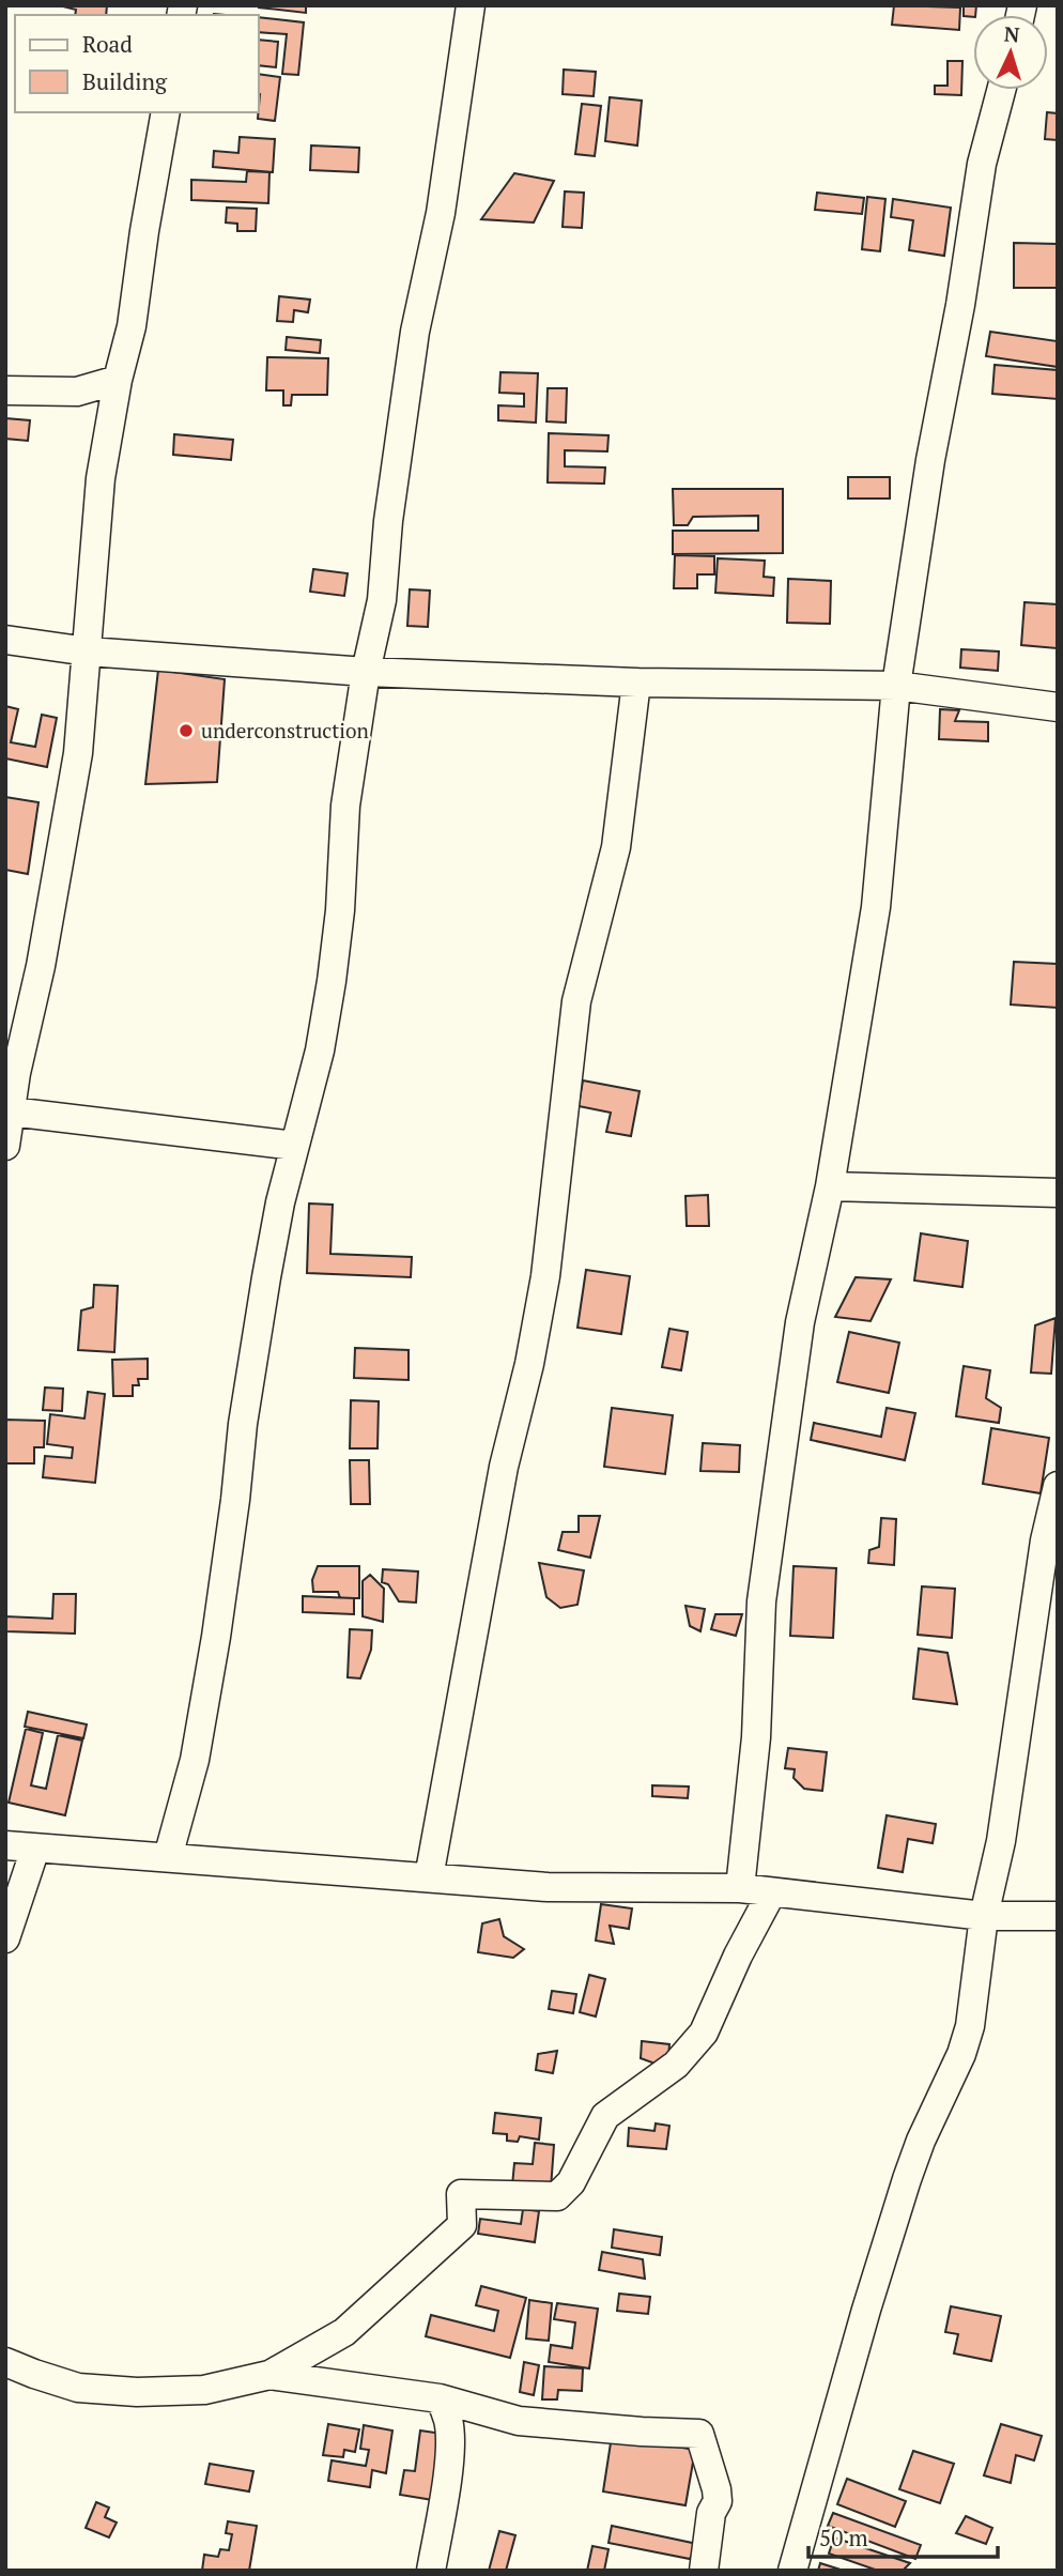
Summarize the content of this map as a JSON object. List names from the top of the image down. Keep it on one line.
{"places":["underconstruction"],"legend":["Road","Building"],"scale_bar":"50 m","north":"top"}
